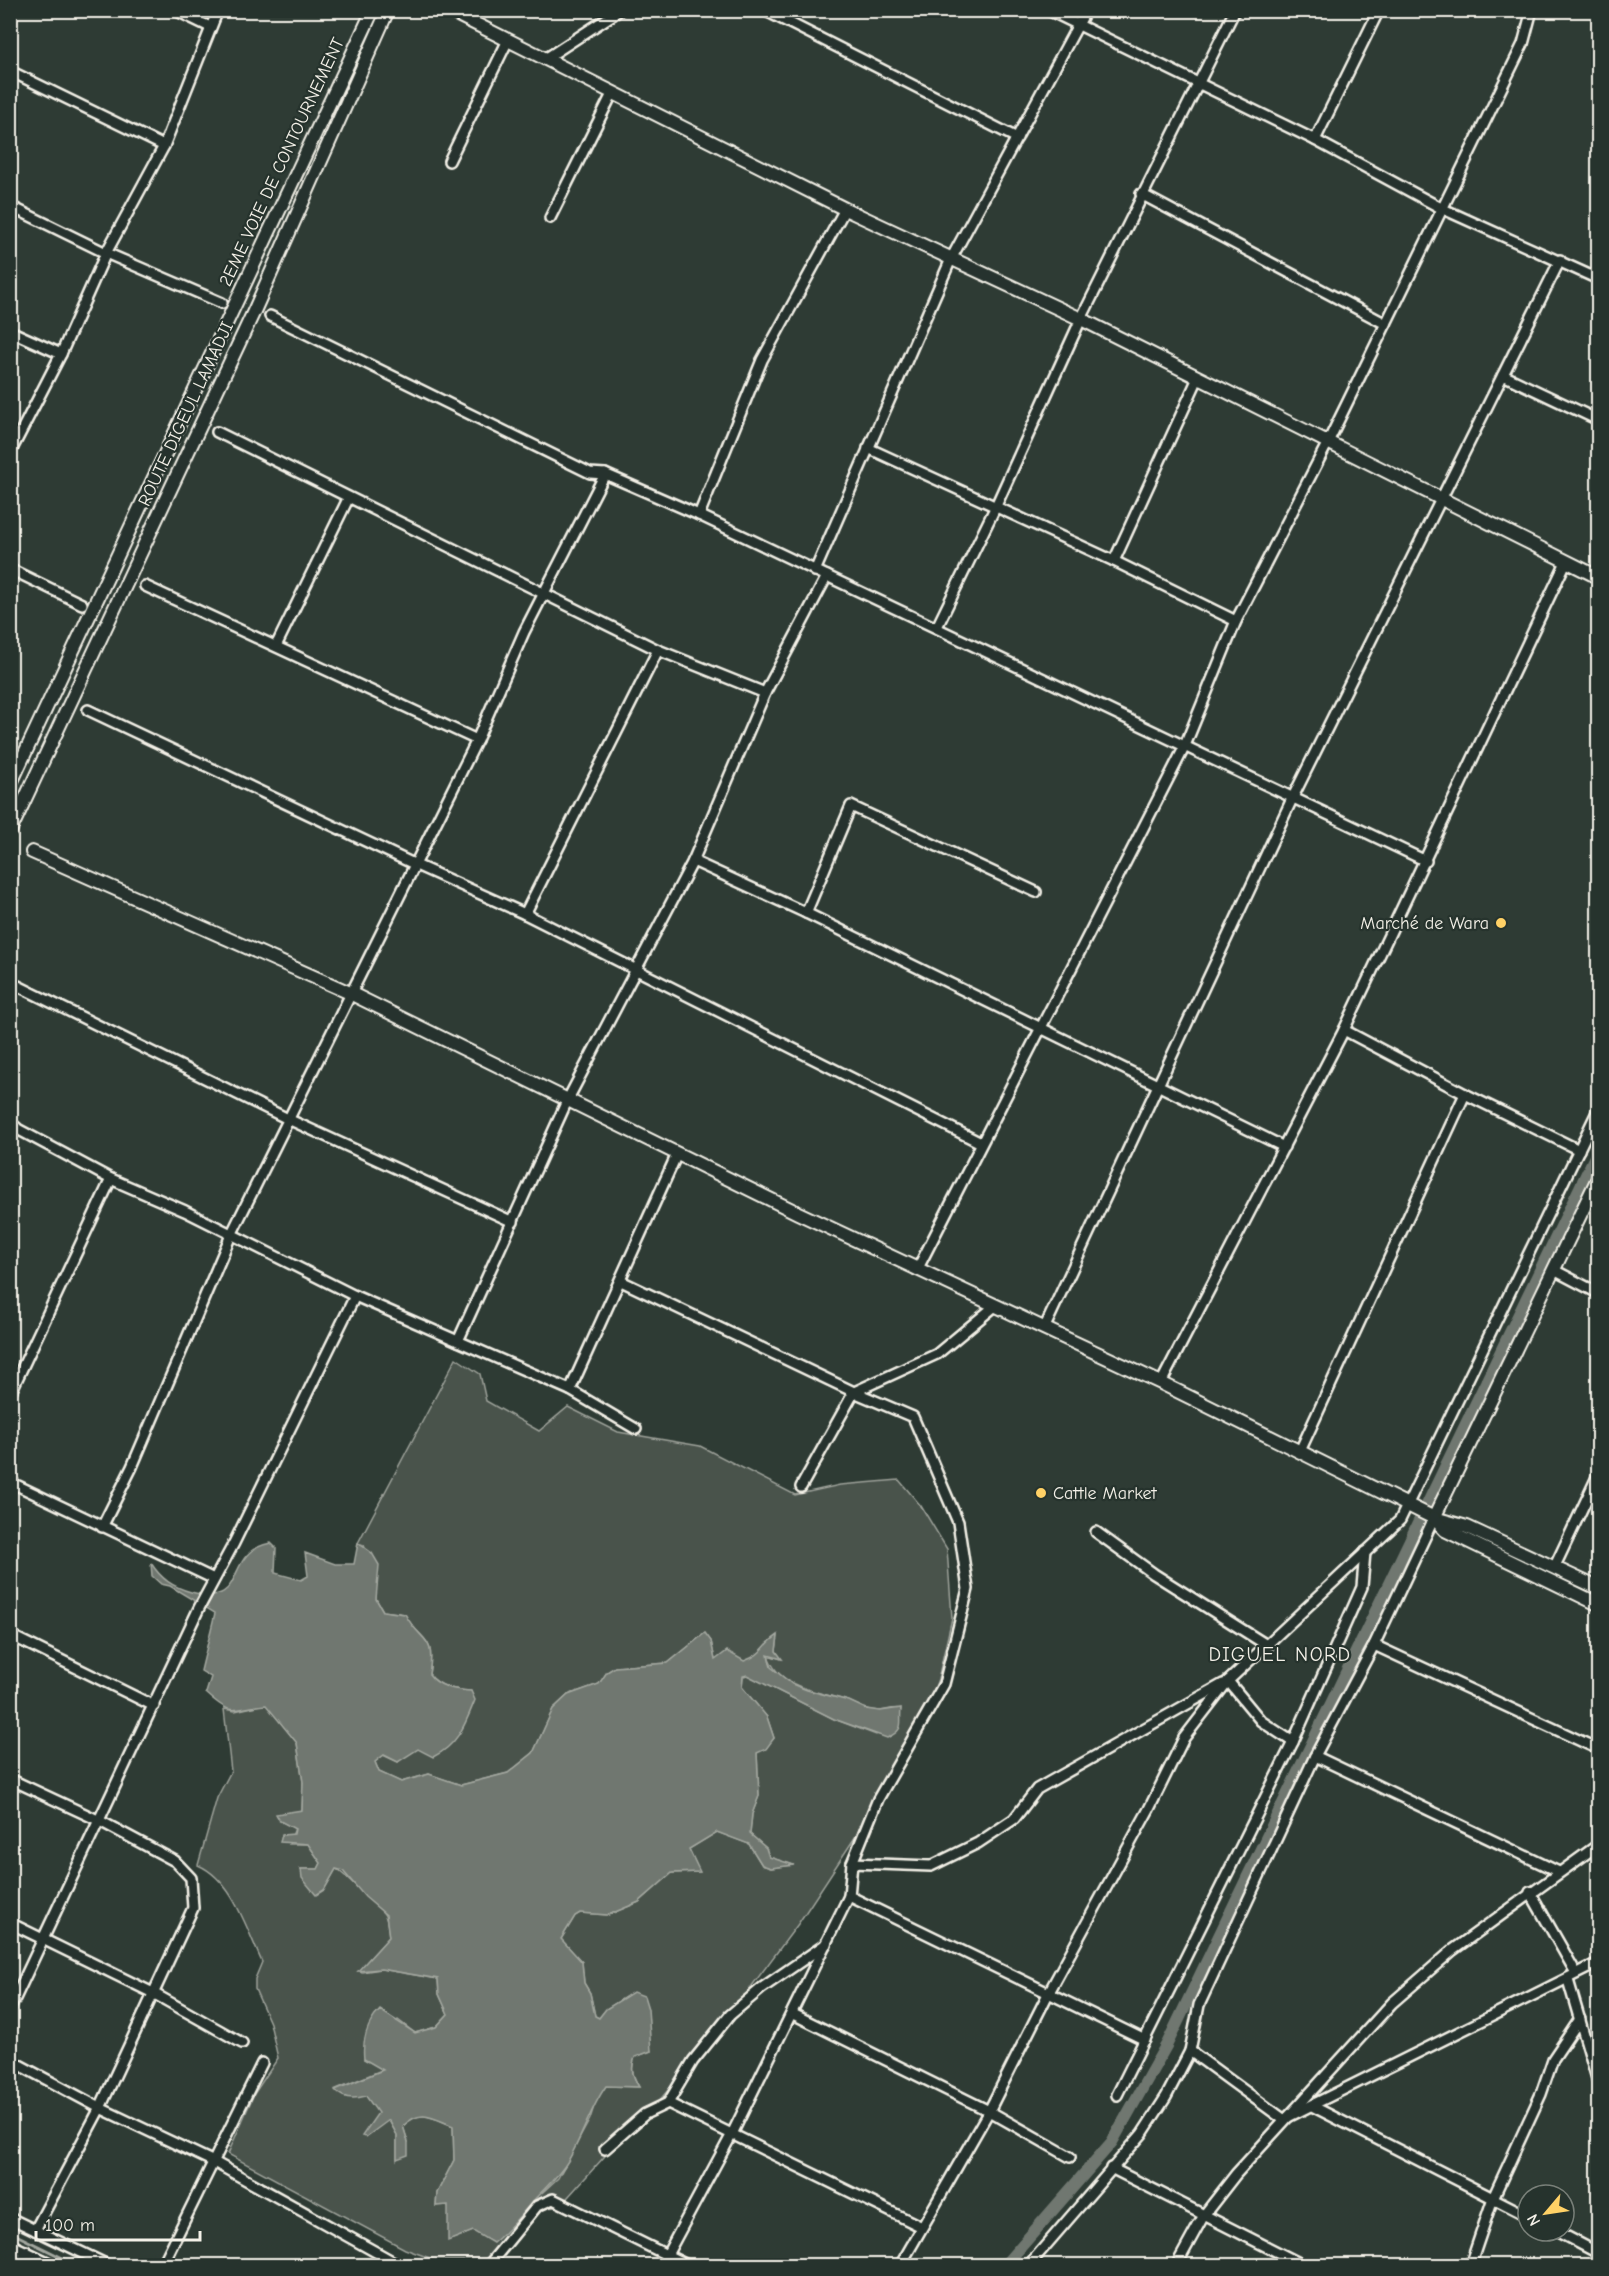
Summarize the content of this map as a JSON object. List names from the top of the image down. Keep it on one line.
{"streets":{"street":["2EME VOIE DE CONTOURNEMENT","ROUTE DIGEUL LAMADJI"]},"districts":["DIGUEL NORD"],"places":["Marché de Wara","Cattle Market"],"scale_bar":"100 m","north":"bottom left"}
